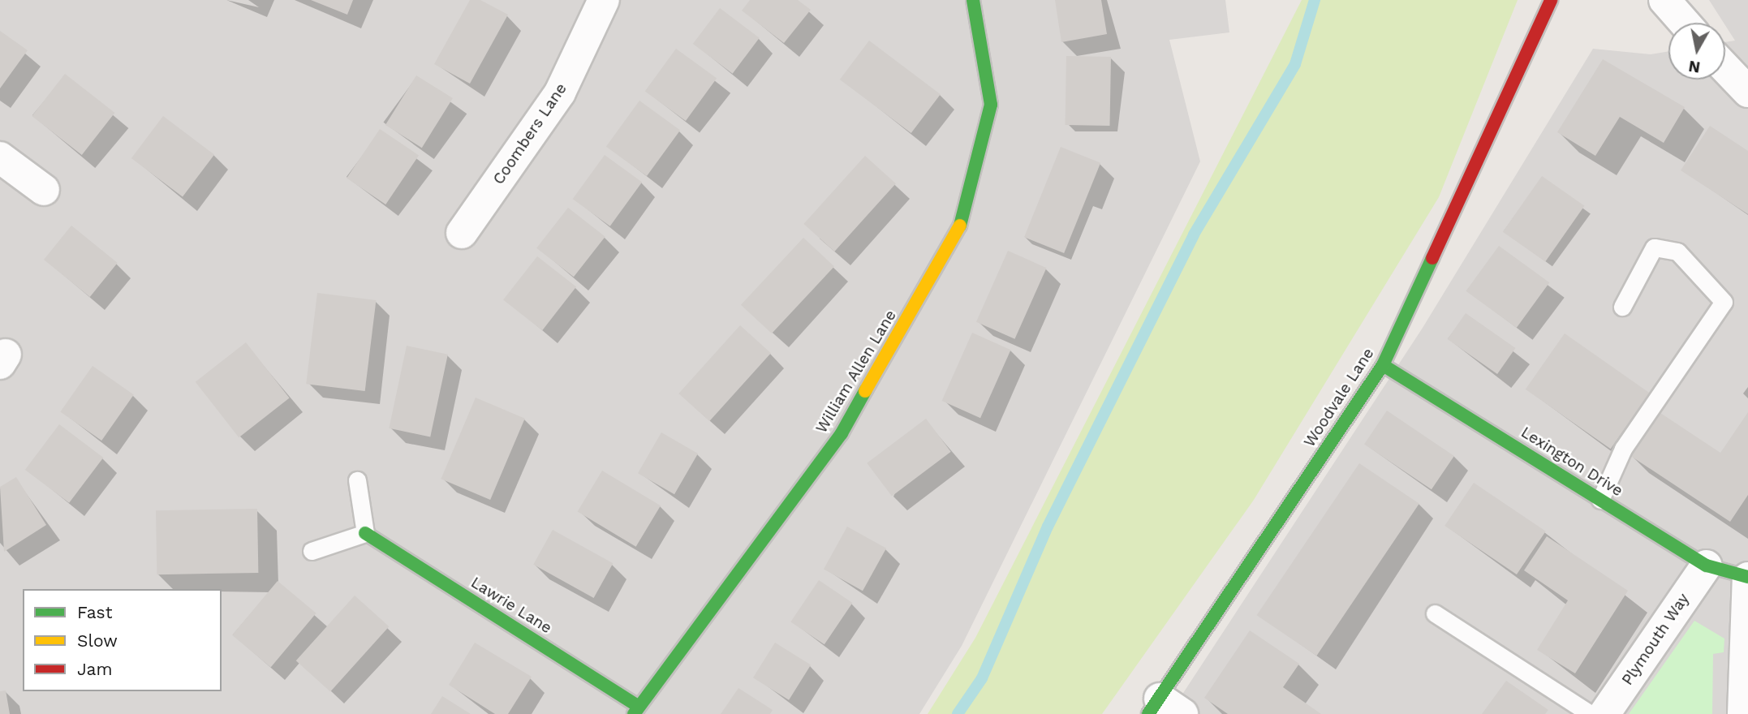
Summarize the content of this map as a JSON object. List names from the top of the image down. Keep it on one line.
{"streets":{"street":["Coombers Lane","William Allen Lane","Woodvale Lane","Lexington Drive","Lawrie Lane","Plymouth Way"]},"crossings":[["William Allen Lane","Lawrie Lane"],["Woodvale Lane","Lexington Drive"],["Lexington Drive","Plymouth Way"]],"legend":["Fast","Slow","Jam"],"north":"bottom"}
